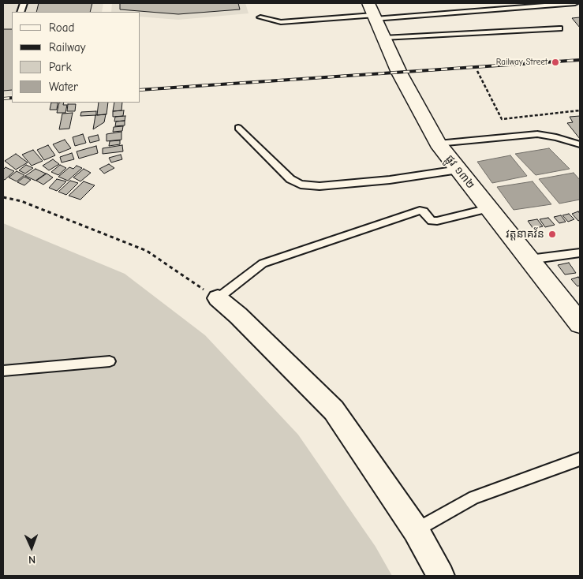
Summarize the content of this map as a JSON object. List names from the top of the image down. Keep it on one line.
{"streets":{"street":["ផ្លូវ ១៣២"]},"places":["Railway Street","វត្តនាគវ័ន"],"legend":["Road","Railway","Park","Water"],"north":"bottom"}
